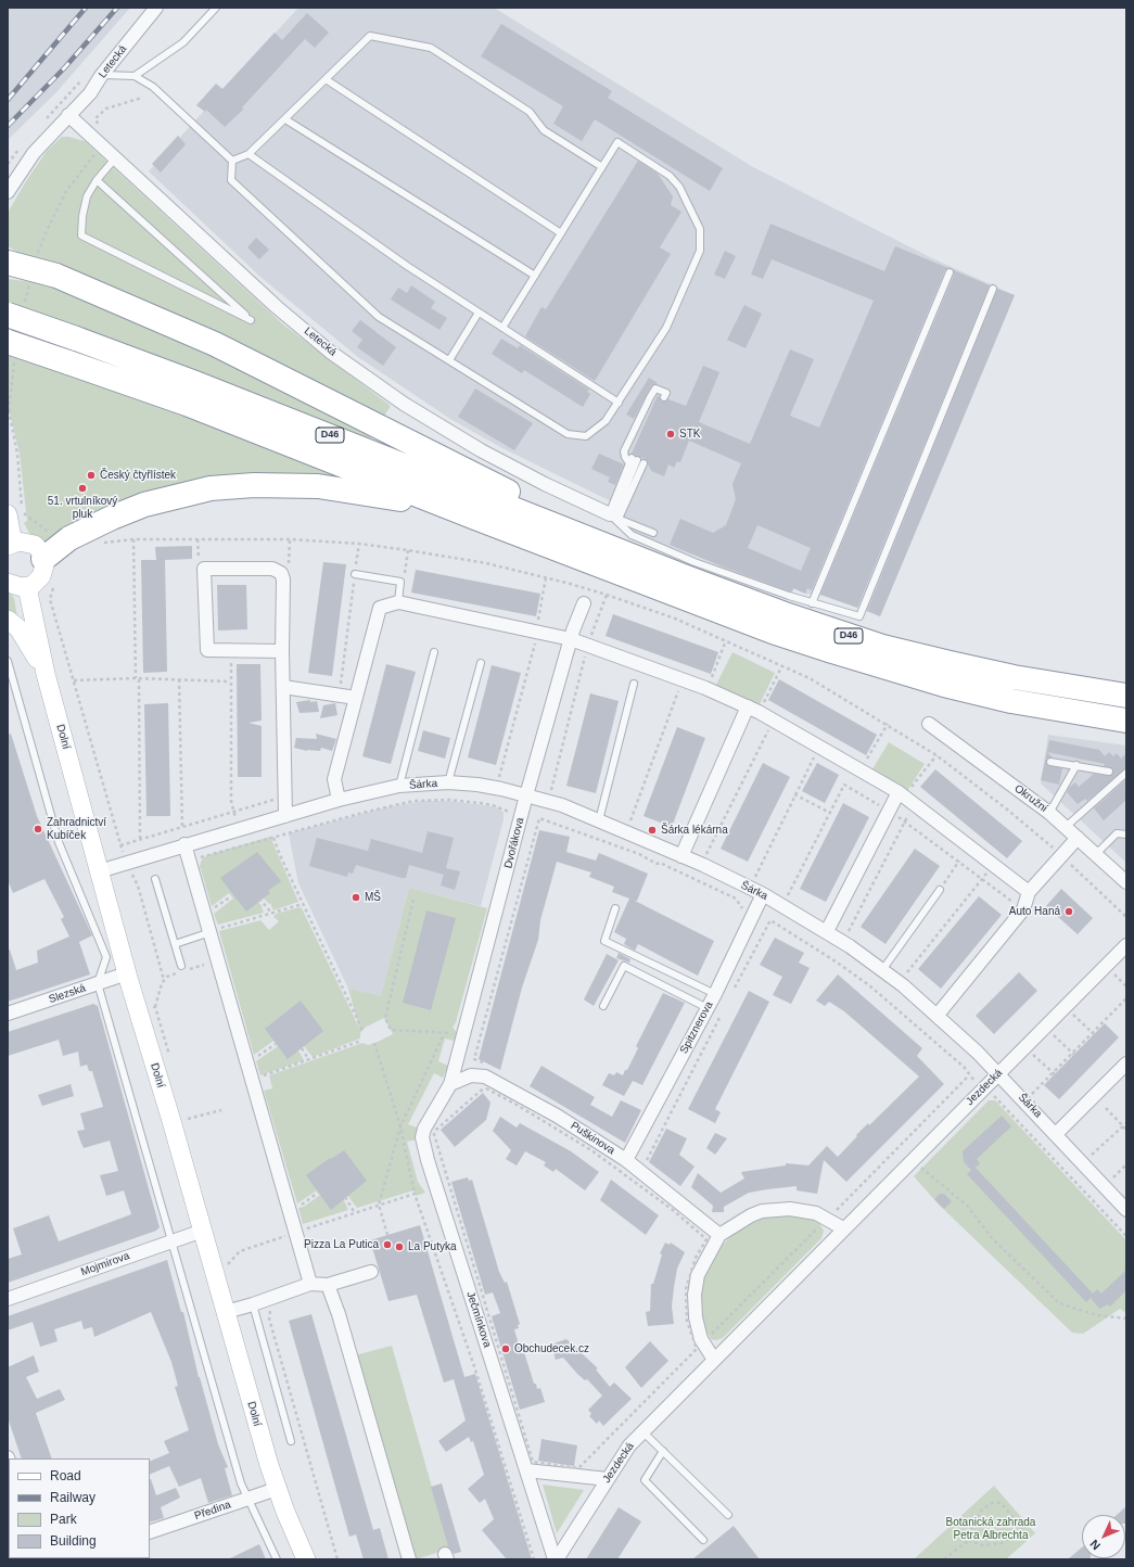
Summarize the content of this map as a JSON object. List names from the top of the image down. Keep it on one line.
{"streets":{"highway":["D46"],"main road":["Dolní"],"street":["Letecká","Šárka","Okružní","Dvořákova","Slezská","Spitznerova","Jezdecká","Puškinova","Mojmírova","Ječmínkova","Předina"]},"crossings":[["Dolní","Šárka"],["Dolní","Slezská"],["Dolní","Mojmírova"],["Dolní","Předina"],["Šárka","Dvořákova"],["Šárka","Spitznerova"],["Šárka","Jezdecká"],["Dvořákova","Puškinova"],["Dvořákova","Ječmínkova"],["Spitznerova","Puškinova"],["Jezdecká","Ječmínkova"],["Puškinova","Ječmínkova"]],"parks":["Botanická zahrada Petra Albrechta"],"places":["STK","Český čtyřlístek","51. vrtulníkový pluk","Zahradnictví Kubíček","Šárka lékárna","MŠ","Auto Haná","Pizza La Putica","La Putyka","Obchudecek.cz"],"legend":["Road","Railway","Park","Building"],"north":"bottom left"}
